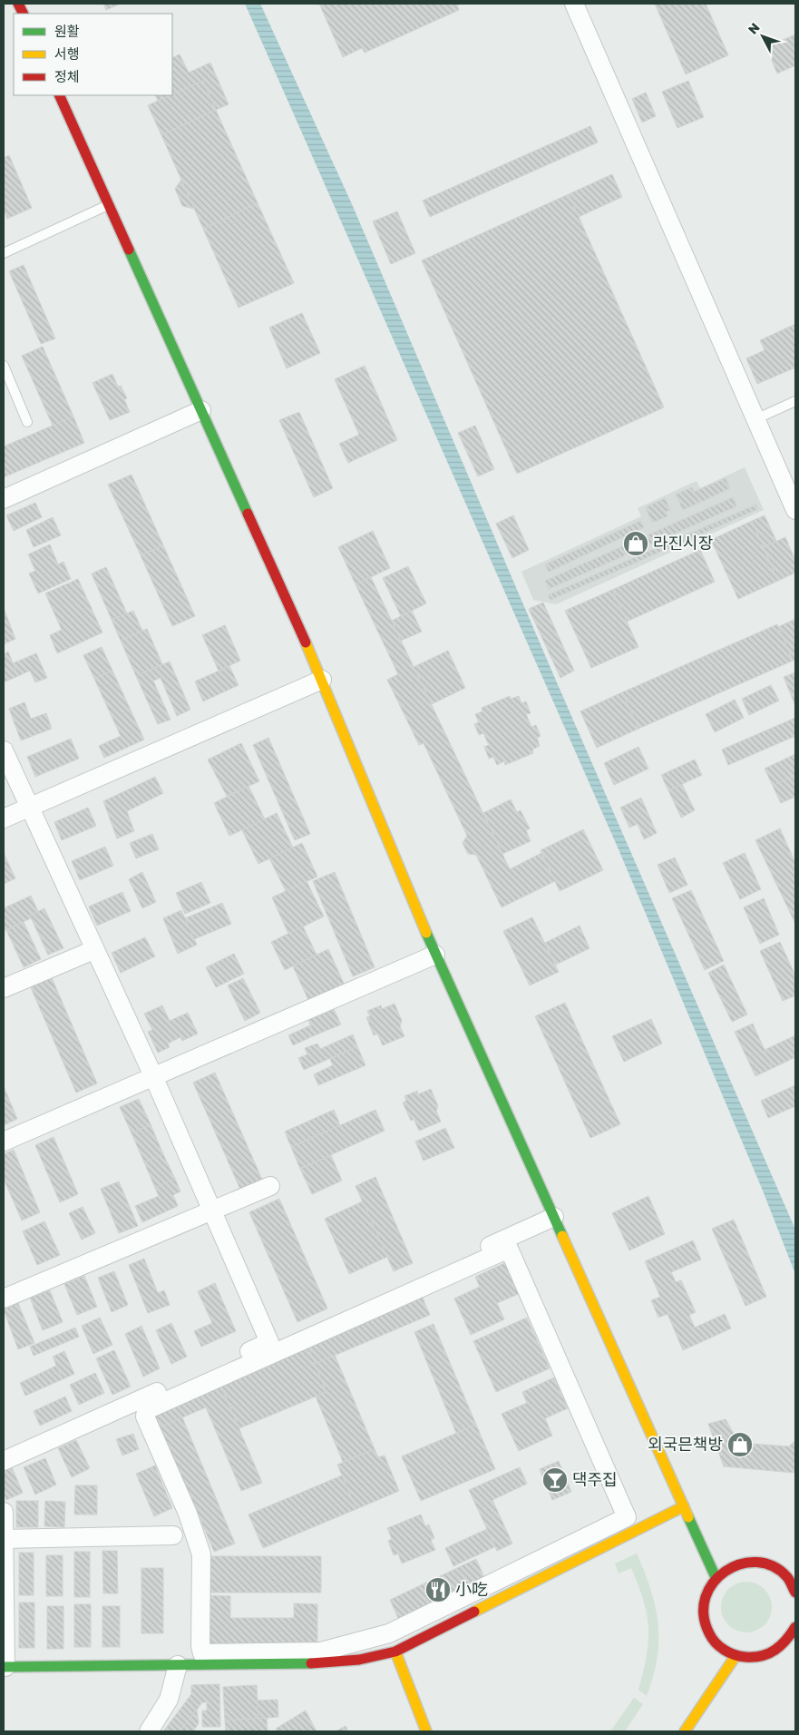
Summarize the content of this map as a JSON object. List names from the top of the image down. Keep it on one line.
{"places":{"shop":["라진시장","외국믄책방"],"bar":["댁주집"],"restaurant":["小吃"]},"legend":["원활","서행","정체"],"north":"top left"}
